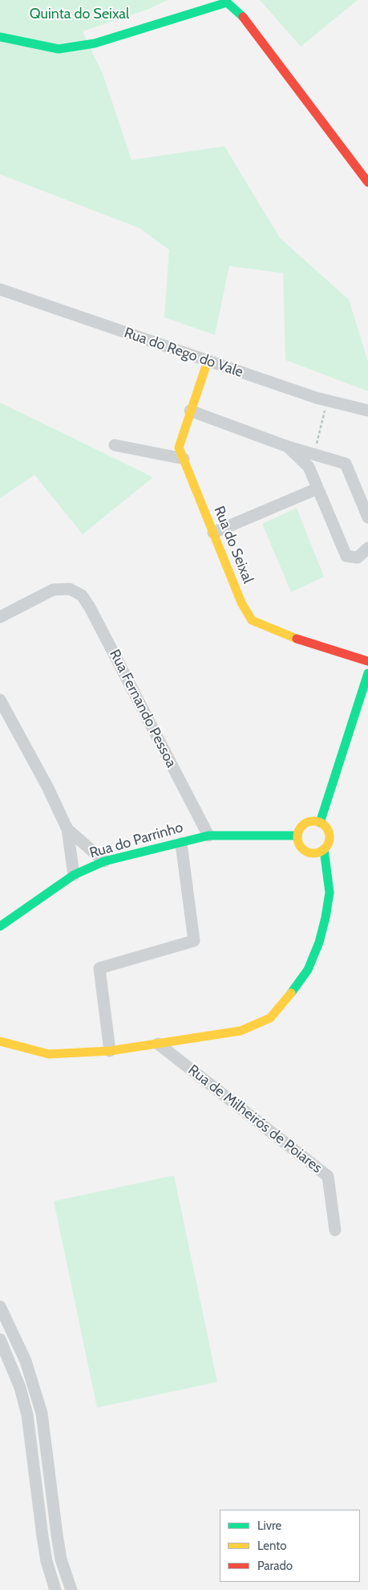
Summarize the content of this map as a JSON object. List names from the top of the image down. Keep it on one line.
{"streets":{"street":["Rua do Rego do Vale","Rua do Seixal","Rua Fernando Pessoa","Rua do Parrinho","Rua de Milheirós de Poiares"]},"crossings":[["Rua do Rego do Vale","Rua do Seixal"],["Rua Fernando Pessoa","Rua do Parrinho"]],"parks":["Quinta do Seixal"],"legend":["Livre","Lento","Parado"]}
